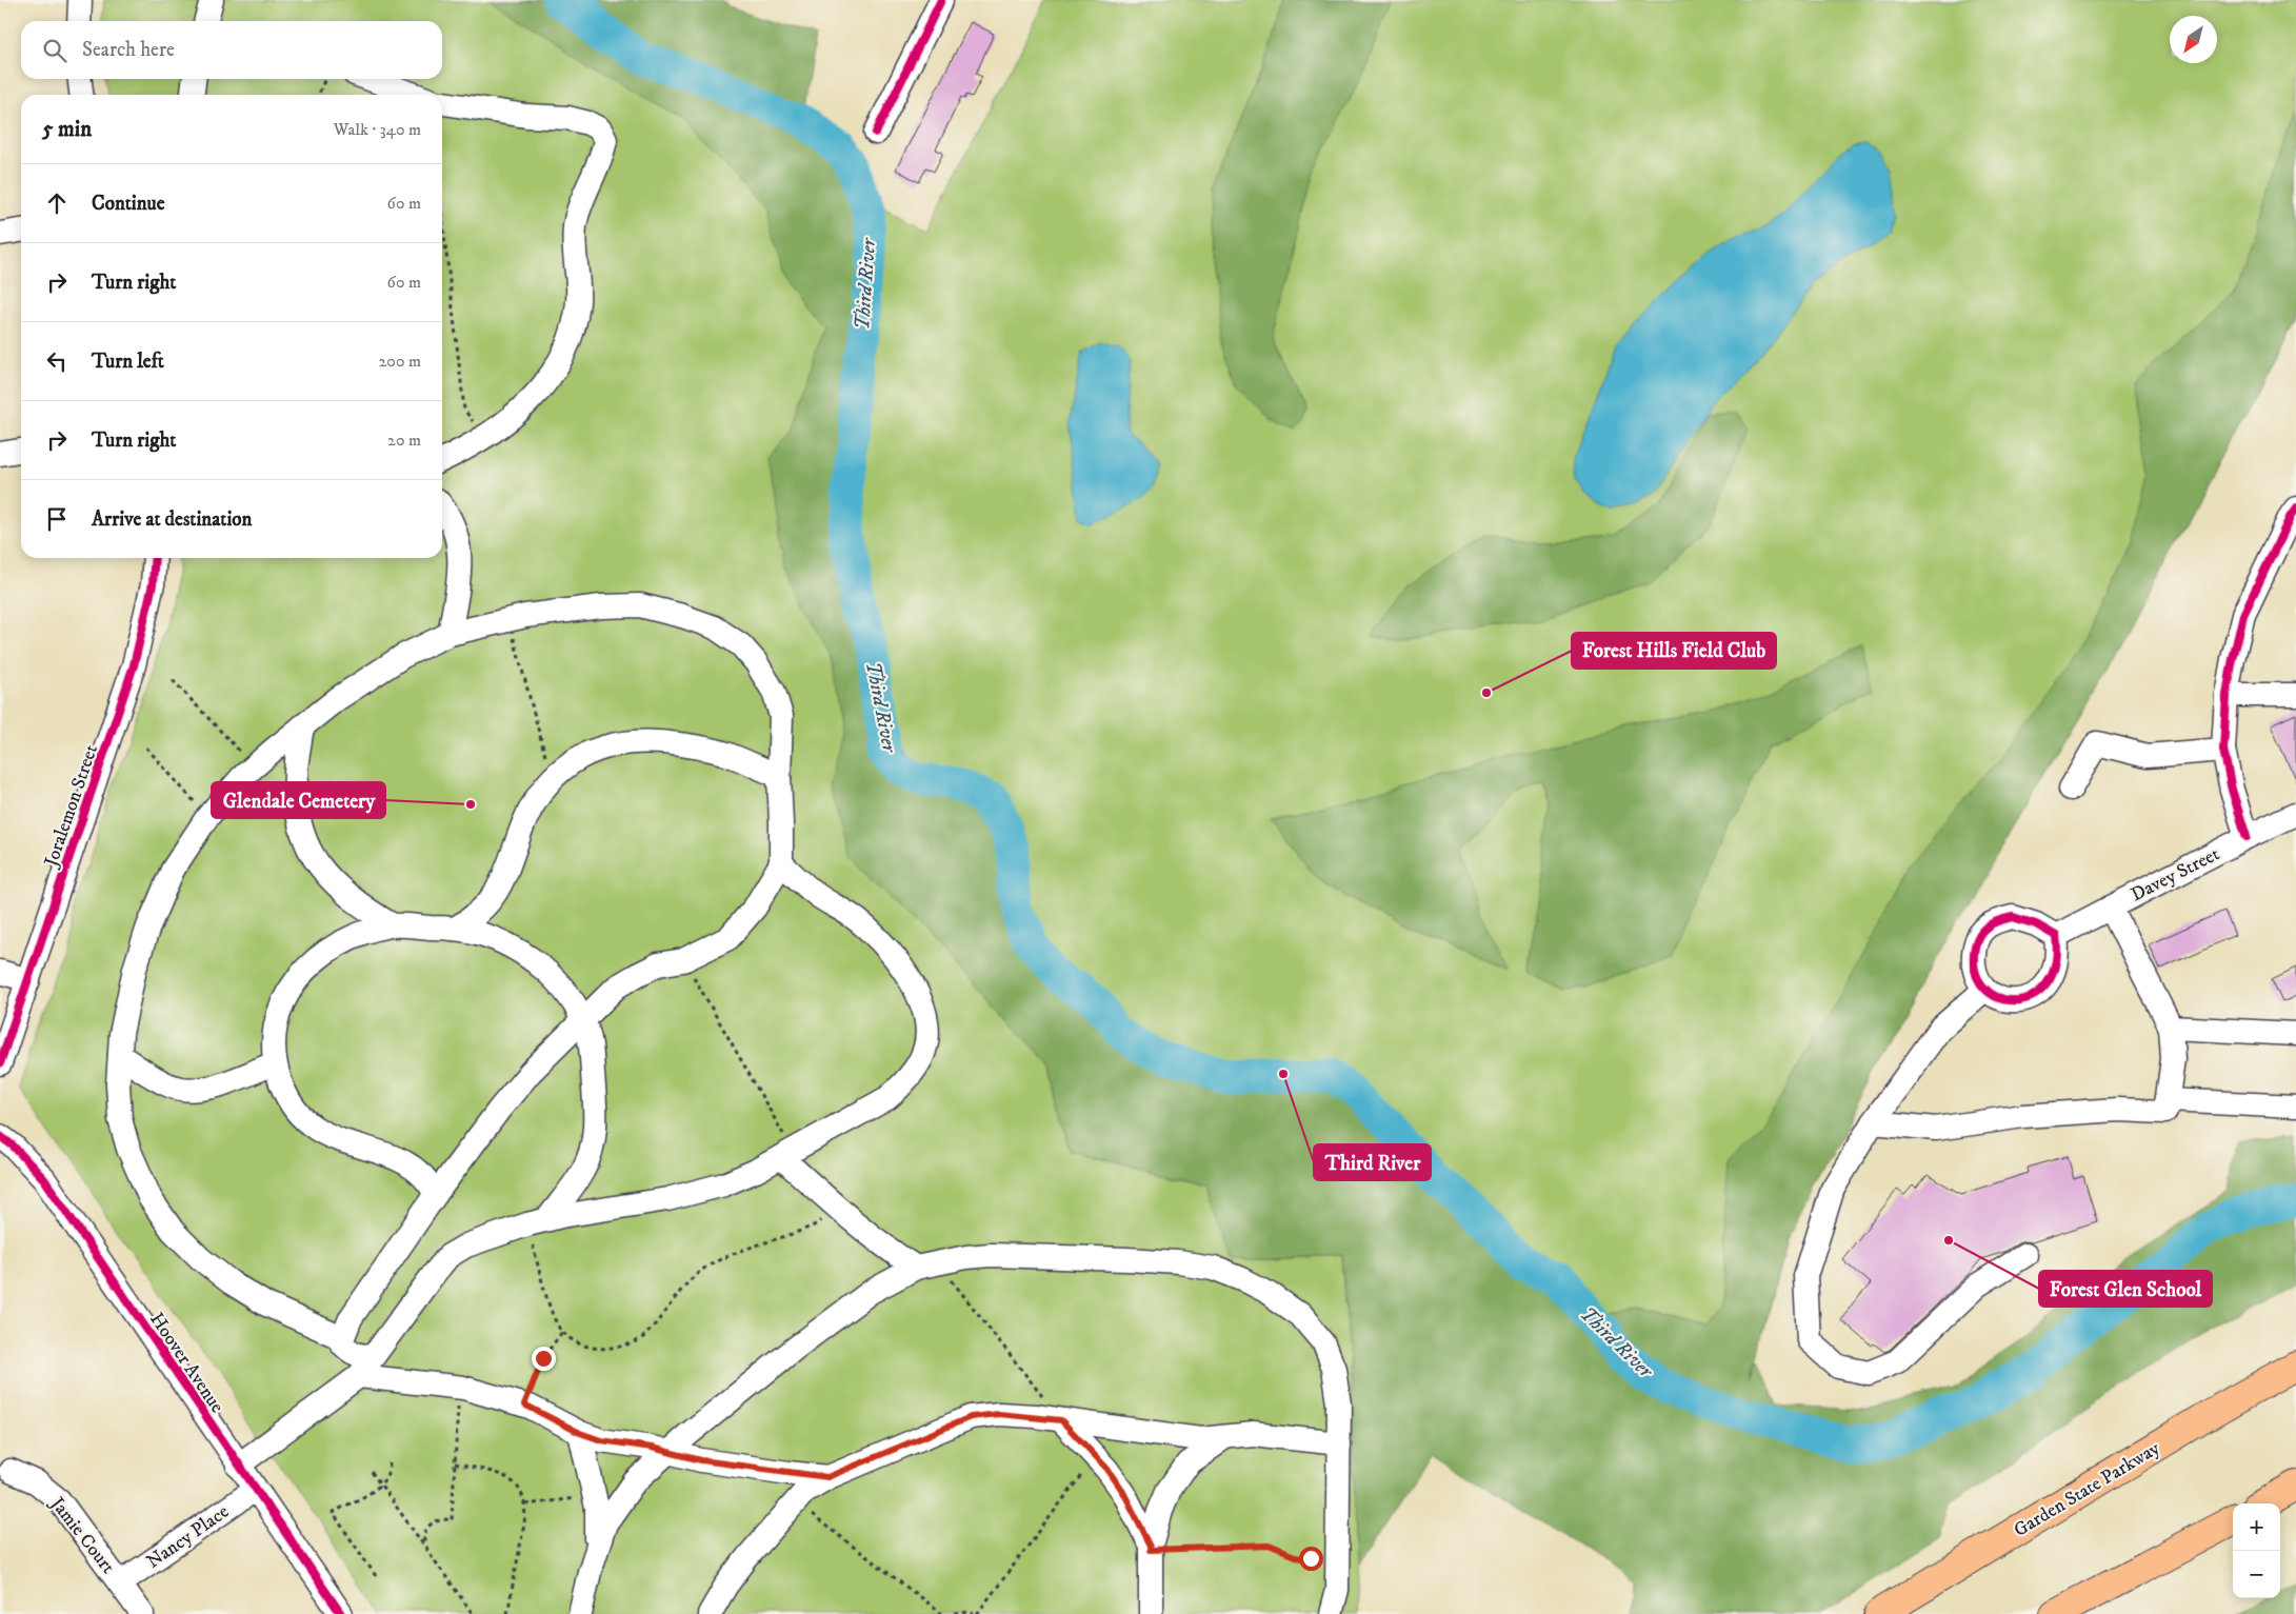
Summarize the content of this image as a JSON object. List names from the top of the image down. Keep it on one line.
{"streets":{"highway":["Garden State Parkway"],"street":["Joralemon Street","Davey Street","Hoover Avenue","Jamie Court","Nancy Place"]},"crossings":[["Hoover Avenue","Nancy Place"],["Jamie Court","Nancy Place"]],"water":["Third River"],"places":["Forest Hills Field Club","Glendale Cemetery","Third River","Forest Glen School"],"north":"bottom left","page":{"search":"Search here","heading":["5 min","Walk · 340 m"],"list":[["Continue","60 m"],["Turn right","60 m"],["Turn left","200 m"],["Turn right","20 m"],"Arrive at destination"],"map_buttons":["+","−"]}}
